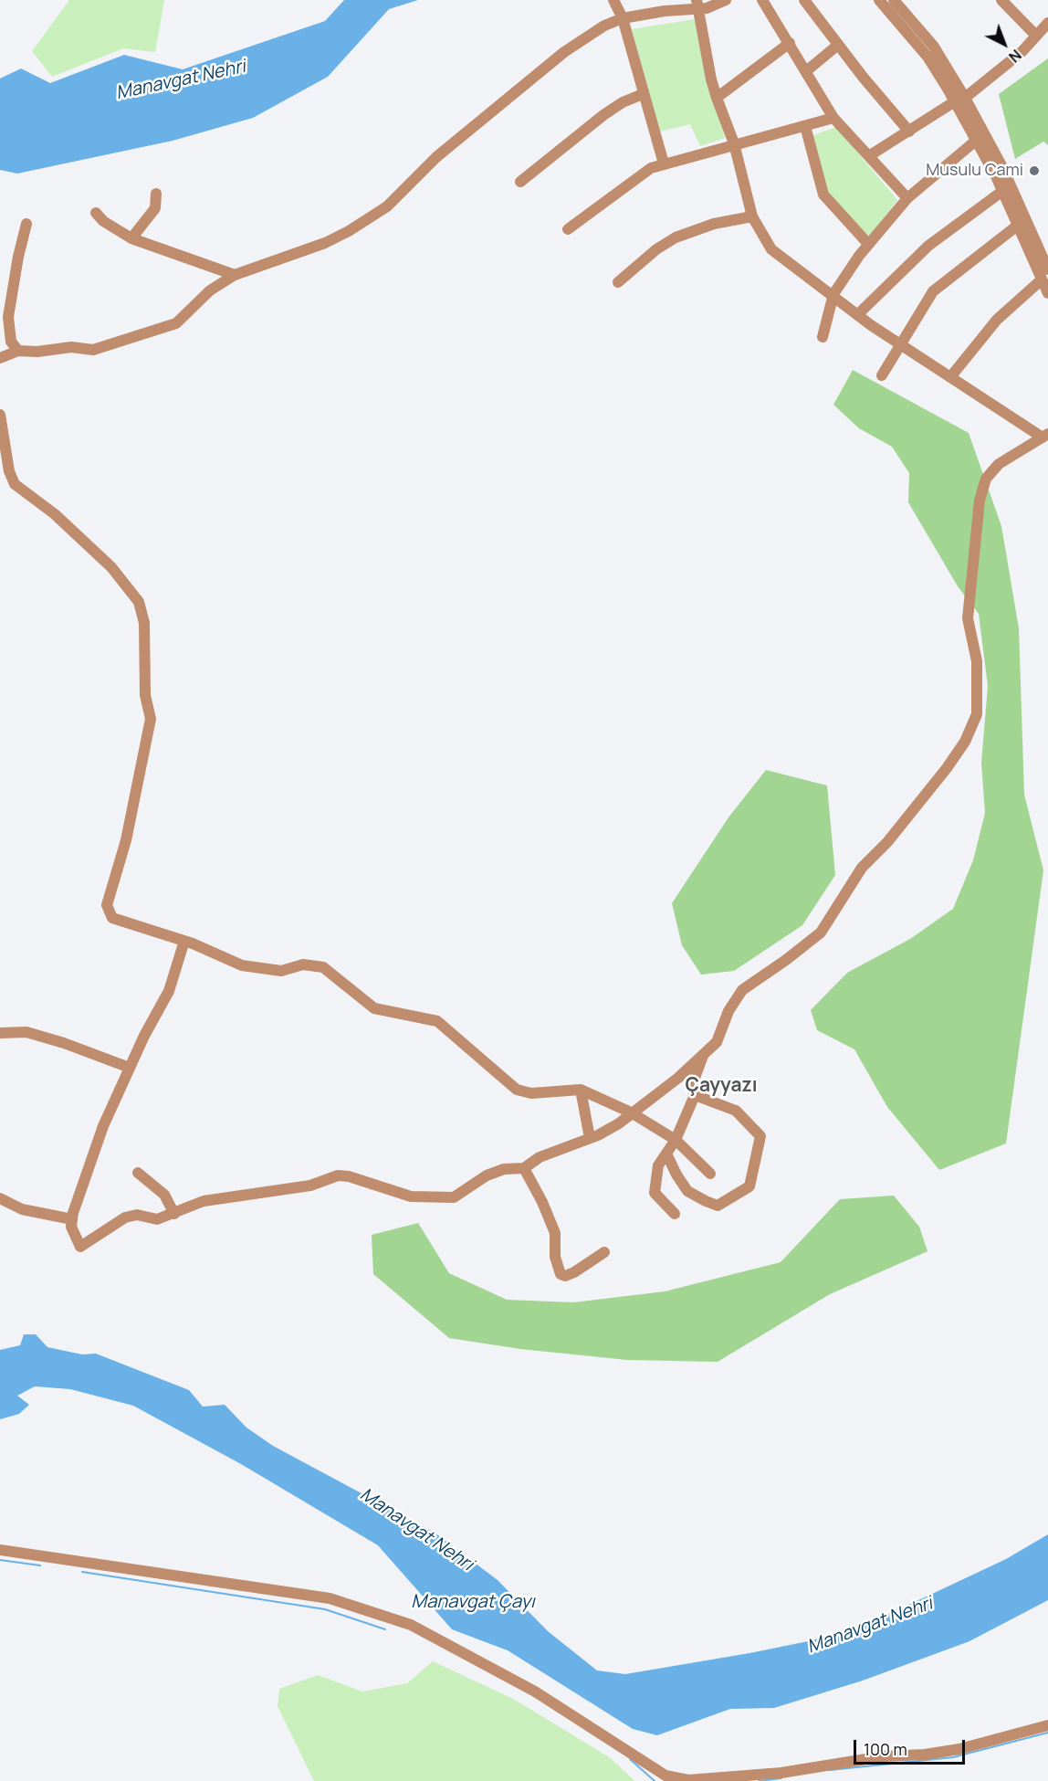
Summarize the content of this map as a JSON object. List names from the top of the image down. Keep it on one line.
{"districts":["Çayyazı"],"water":["Manavgat Nehri","Manavgat Çayı"],"places":["Musulu Cami"],"scale_bar":"100 m","north":"bottom right"}
